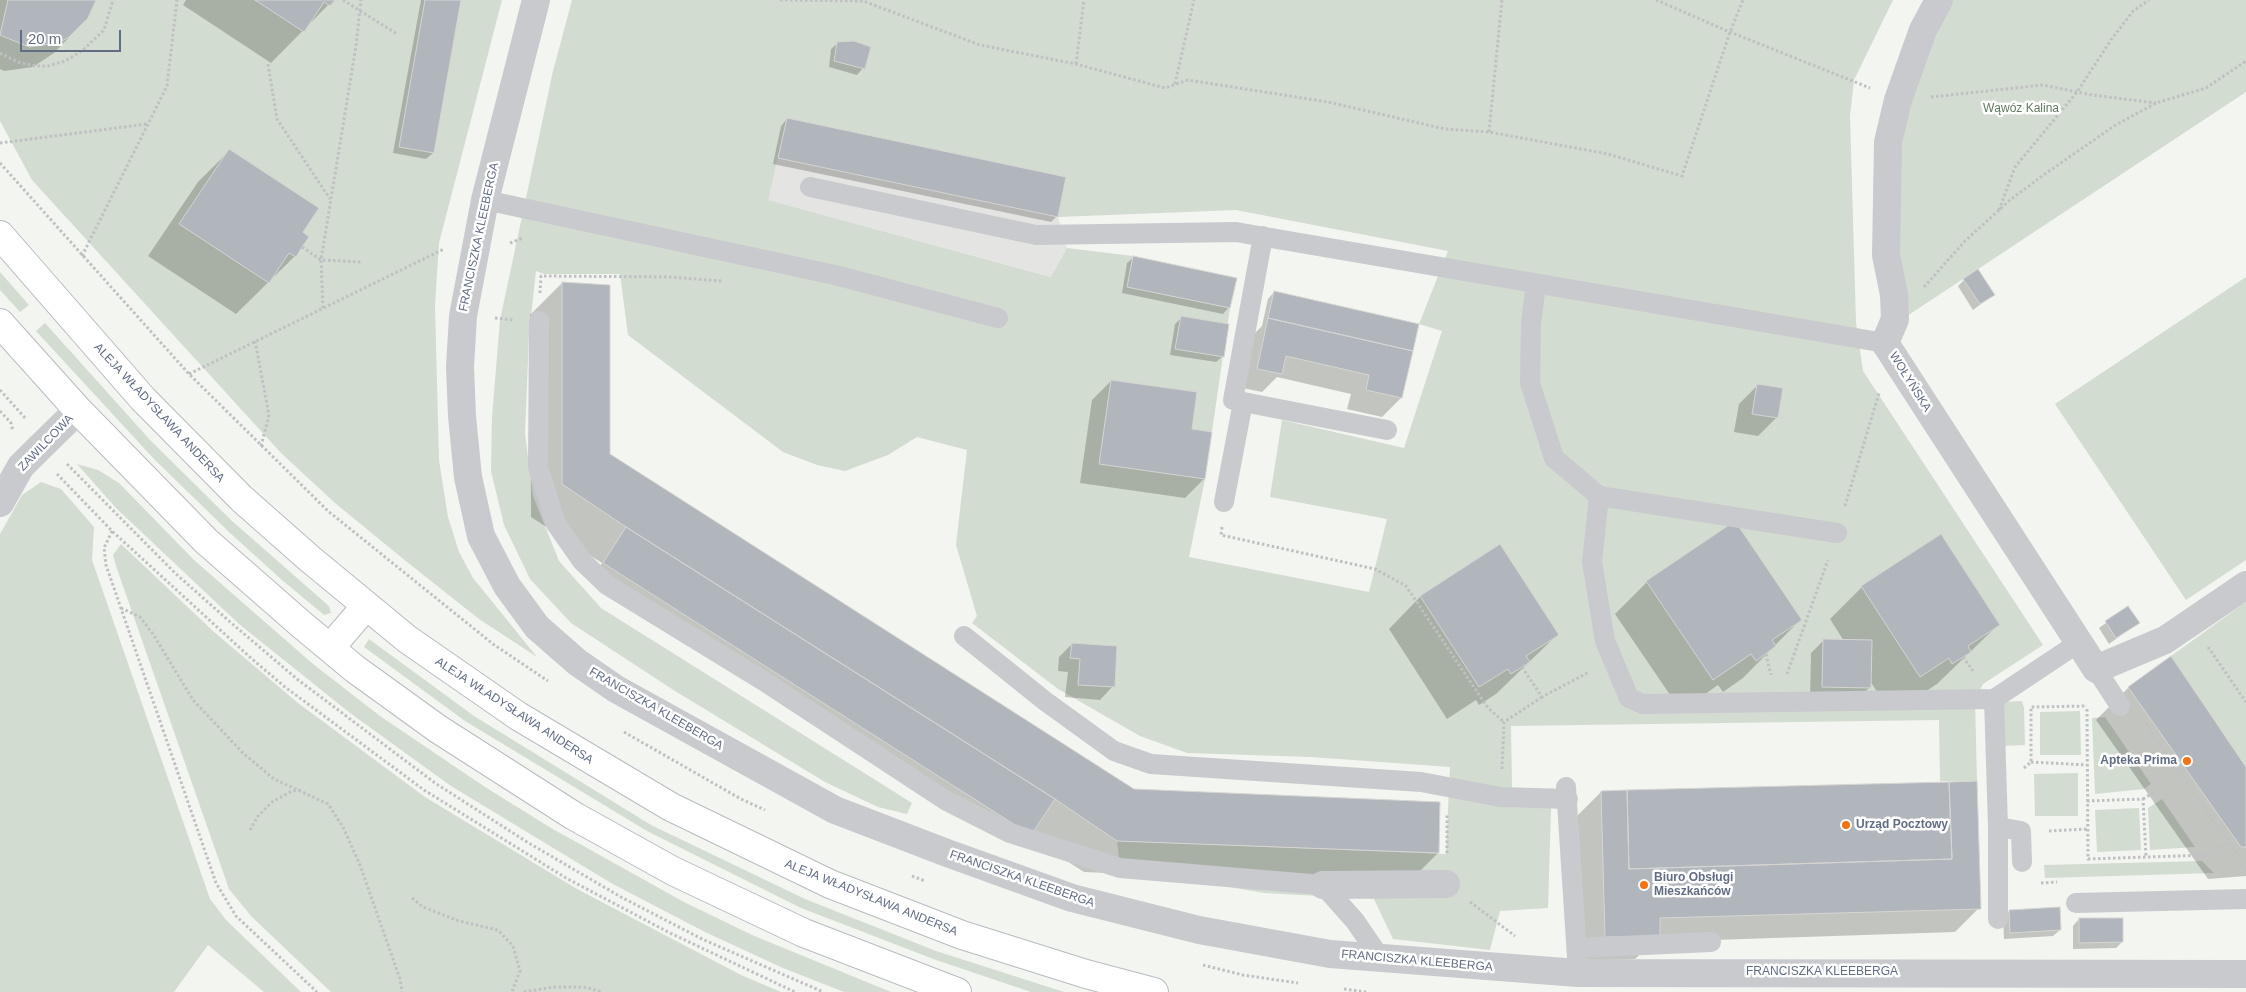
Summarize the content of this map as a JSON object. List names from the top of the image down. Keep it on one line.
{"streets":{"main road":["ALEJA WŁADYSŁAWA ANDERSA"],"street":["FRANCISZKA KLEEBERGA","WOŁYŃSKA","ZAWILCOWA"]},"parks":["Wąwóz Kalina"],"places":["Apteka Prima","Urząd Pocztowy","Biuro Obsługi Mieszkańców"],"scale_bar":"20 m"}
